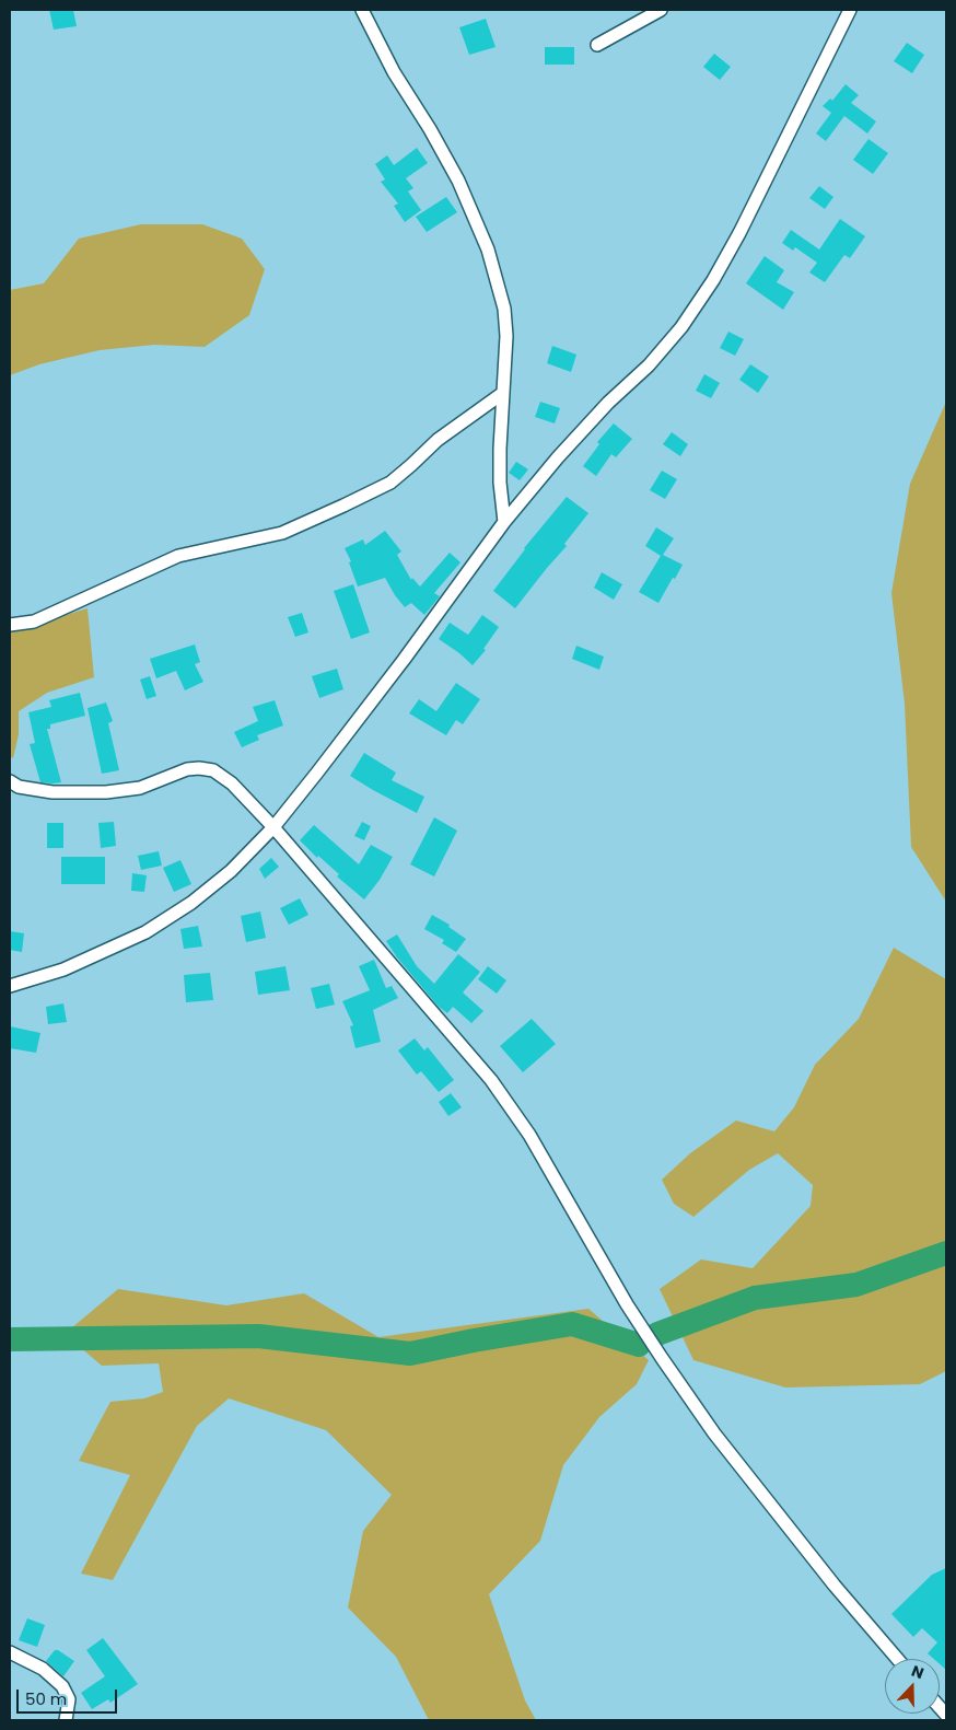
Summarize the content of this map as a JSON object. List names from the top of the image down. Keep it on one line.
{"scale_bar":"50 m","north":"top"}
